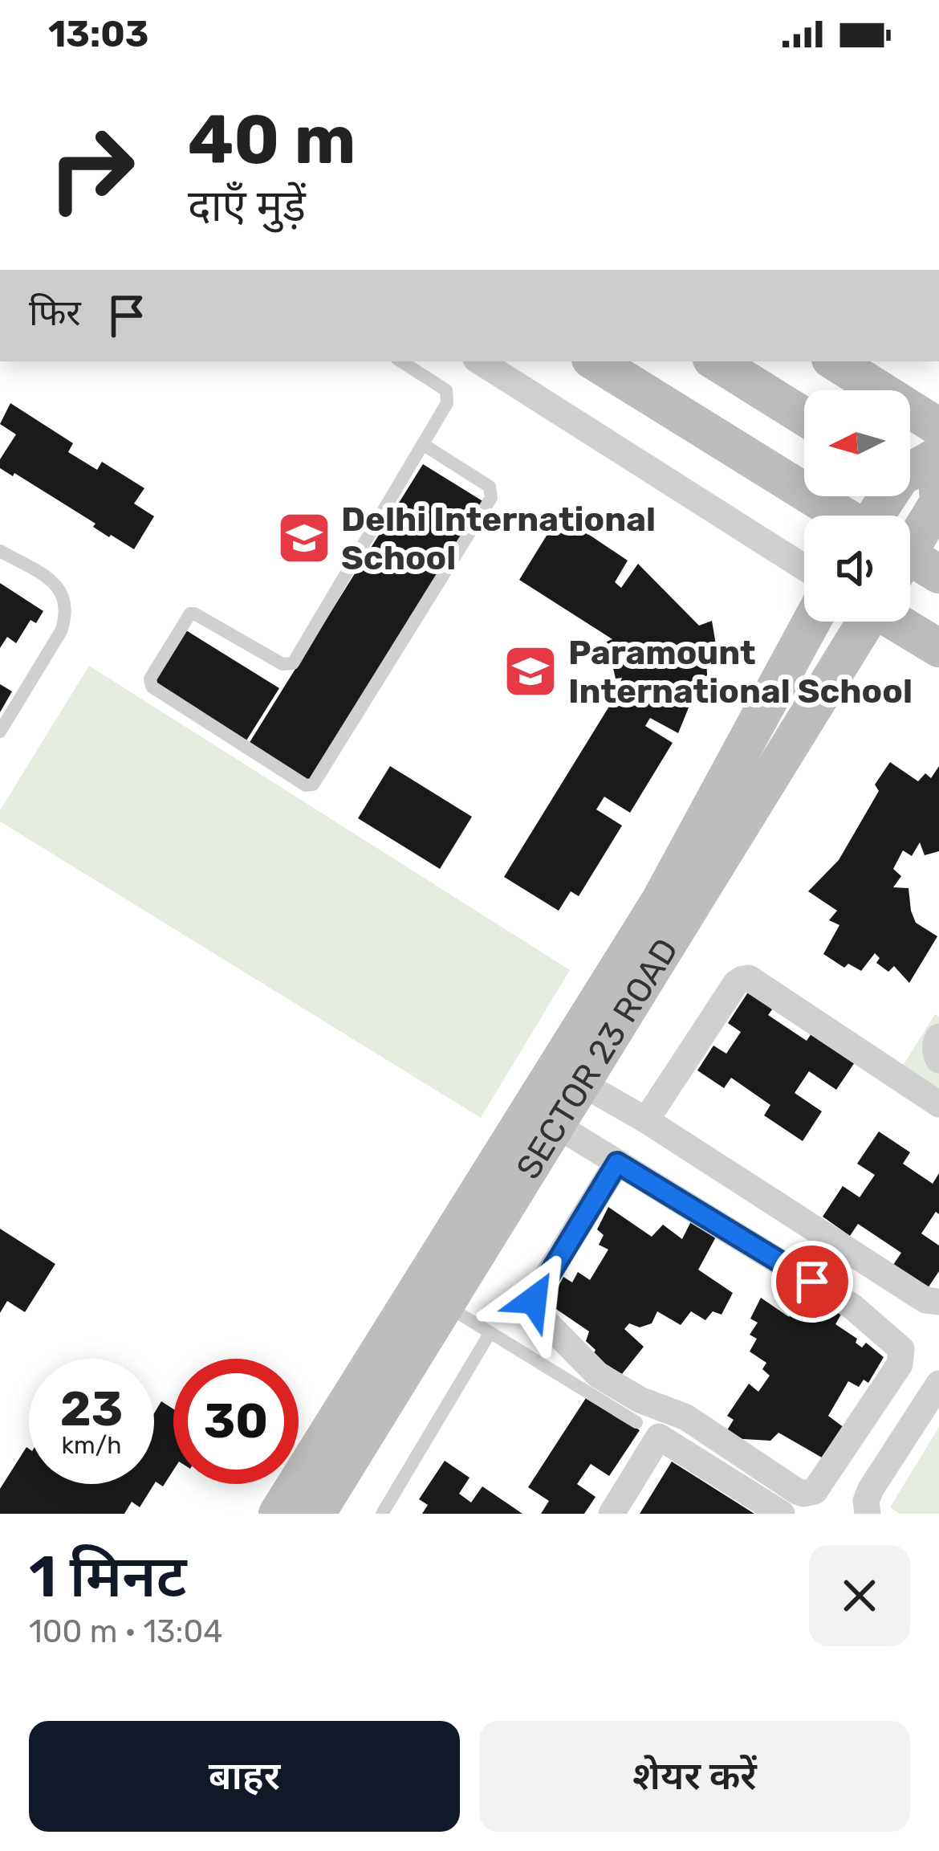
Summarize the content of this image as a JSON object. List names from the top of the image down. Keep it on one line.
{"streets":{"street":["SECTOR 23 ROAD"]},"places":{"school or university":["Delhi International School","Paramount International School"]},"north":"left","page":{"status":"13:03","turn":["40 m","दाएँ मुड़ें"],"then":"फिर","speed":"23 km/h","limit":"30","heading":["1 मिनट","100 m · 13:04"],"buttons":["बाहर","शेयर करें"]}}
